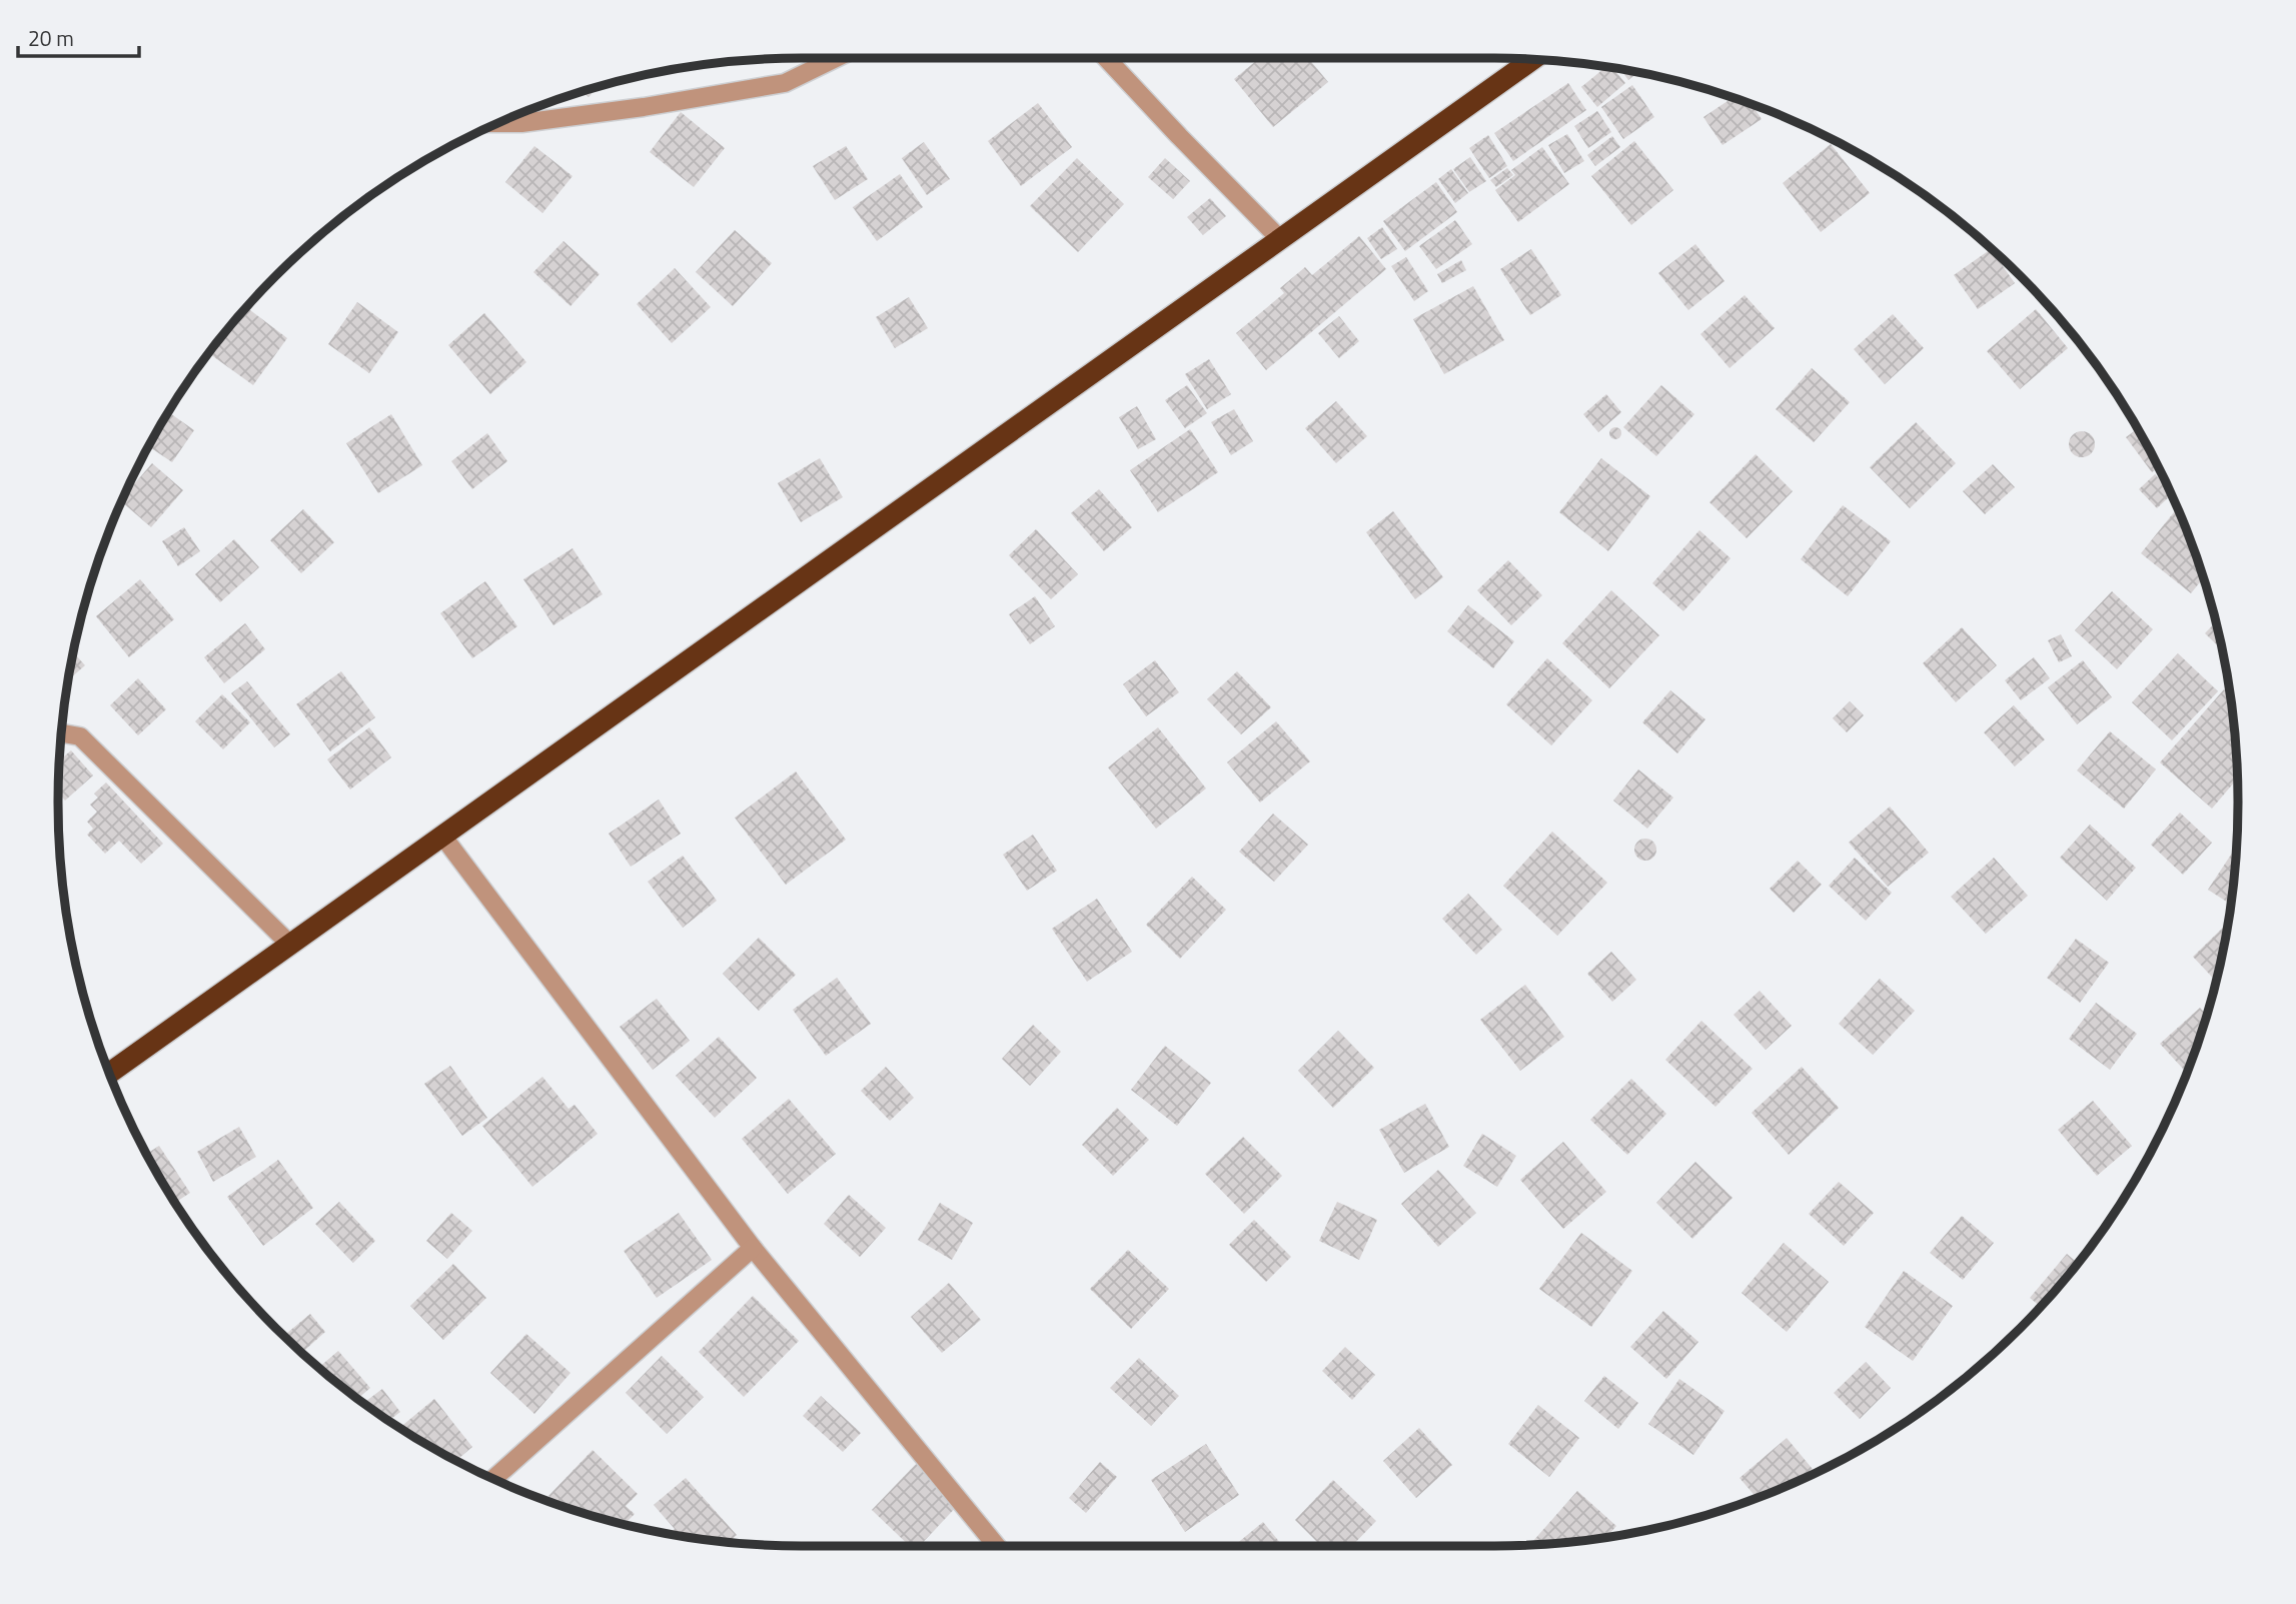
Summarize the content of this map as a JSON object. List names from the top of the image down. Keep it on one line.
{"scale_bar":"20 m"}
